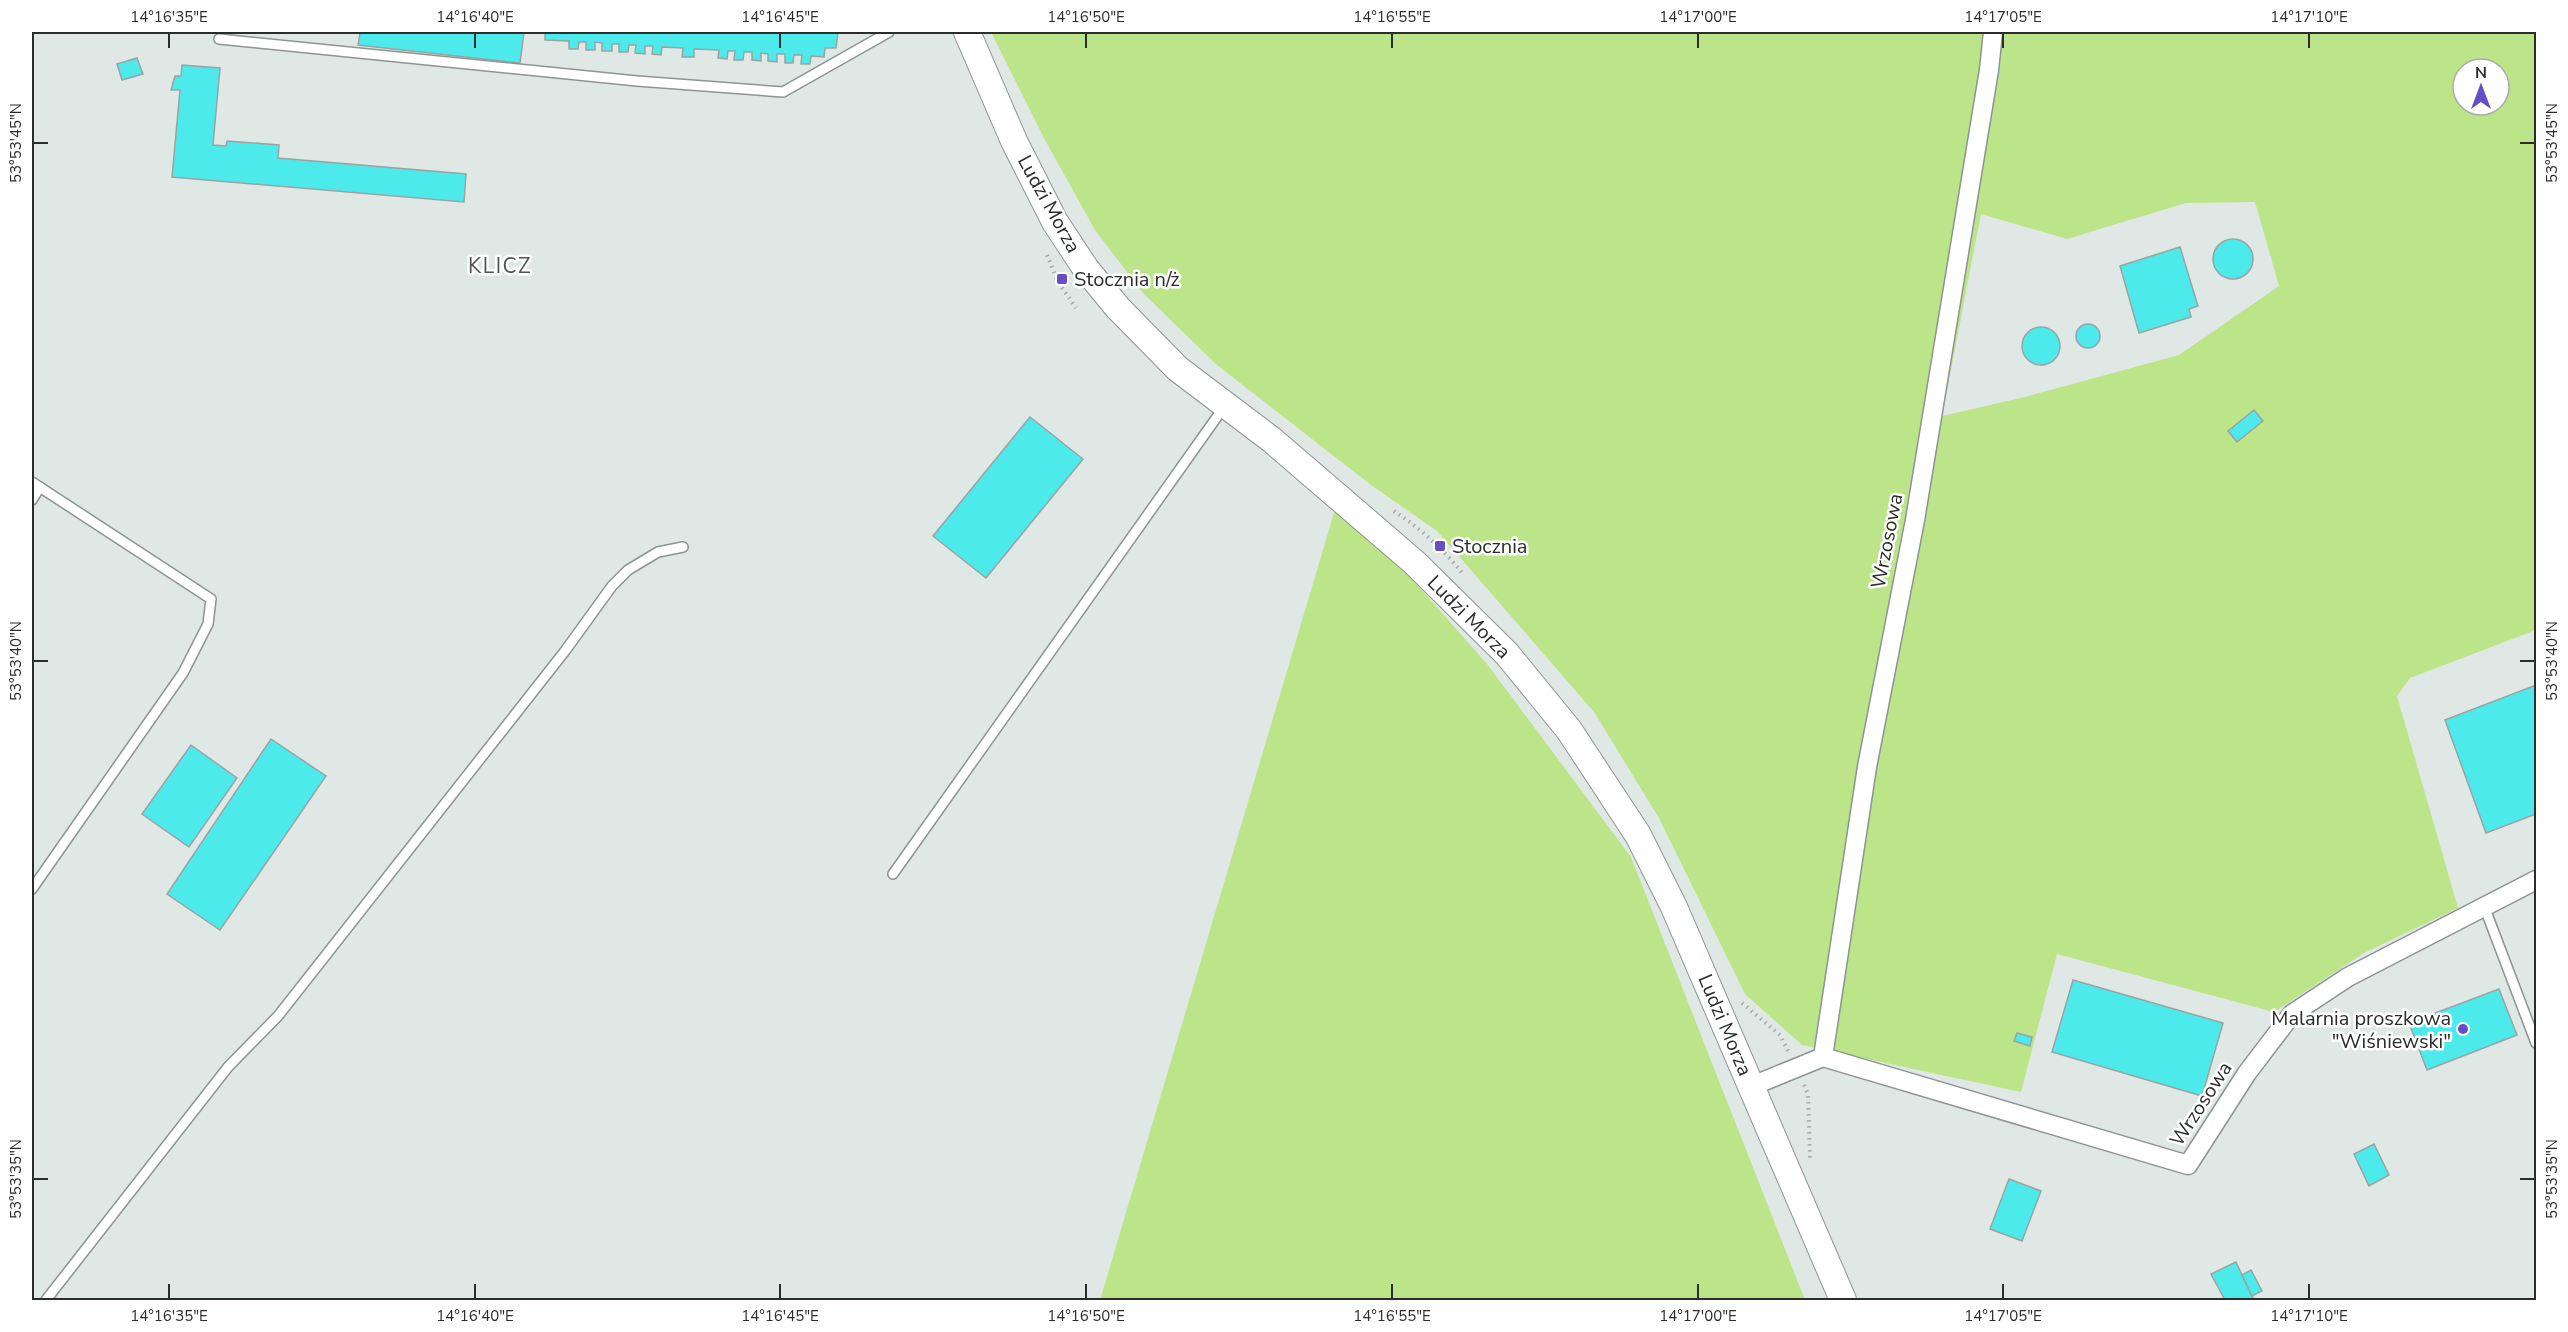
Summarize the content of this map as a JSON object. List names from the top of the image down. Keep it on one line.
{"streets":{"street":["Ludzi Morza","Wrzosowa"]},"districts":["KLICZ"],"places":{"transit":["Stocznia n/ż","Stocznia"],"other":["Malarnia proszkowa \"Wiśniewski\""]},"north":"top","coordinates":["14°16'35\"E","14°16'40\"E","14°16'45\"E","14°16'50\"E","14°16'55\"E","14°17'00\"E","14°17'05\"E","14°17'10\"E","53°53'45\"N","53°53'40\"N","53°53'35\"N"]}
